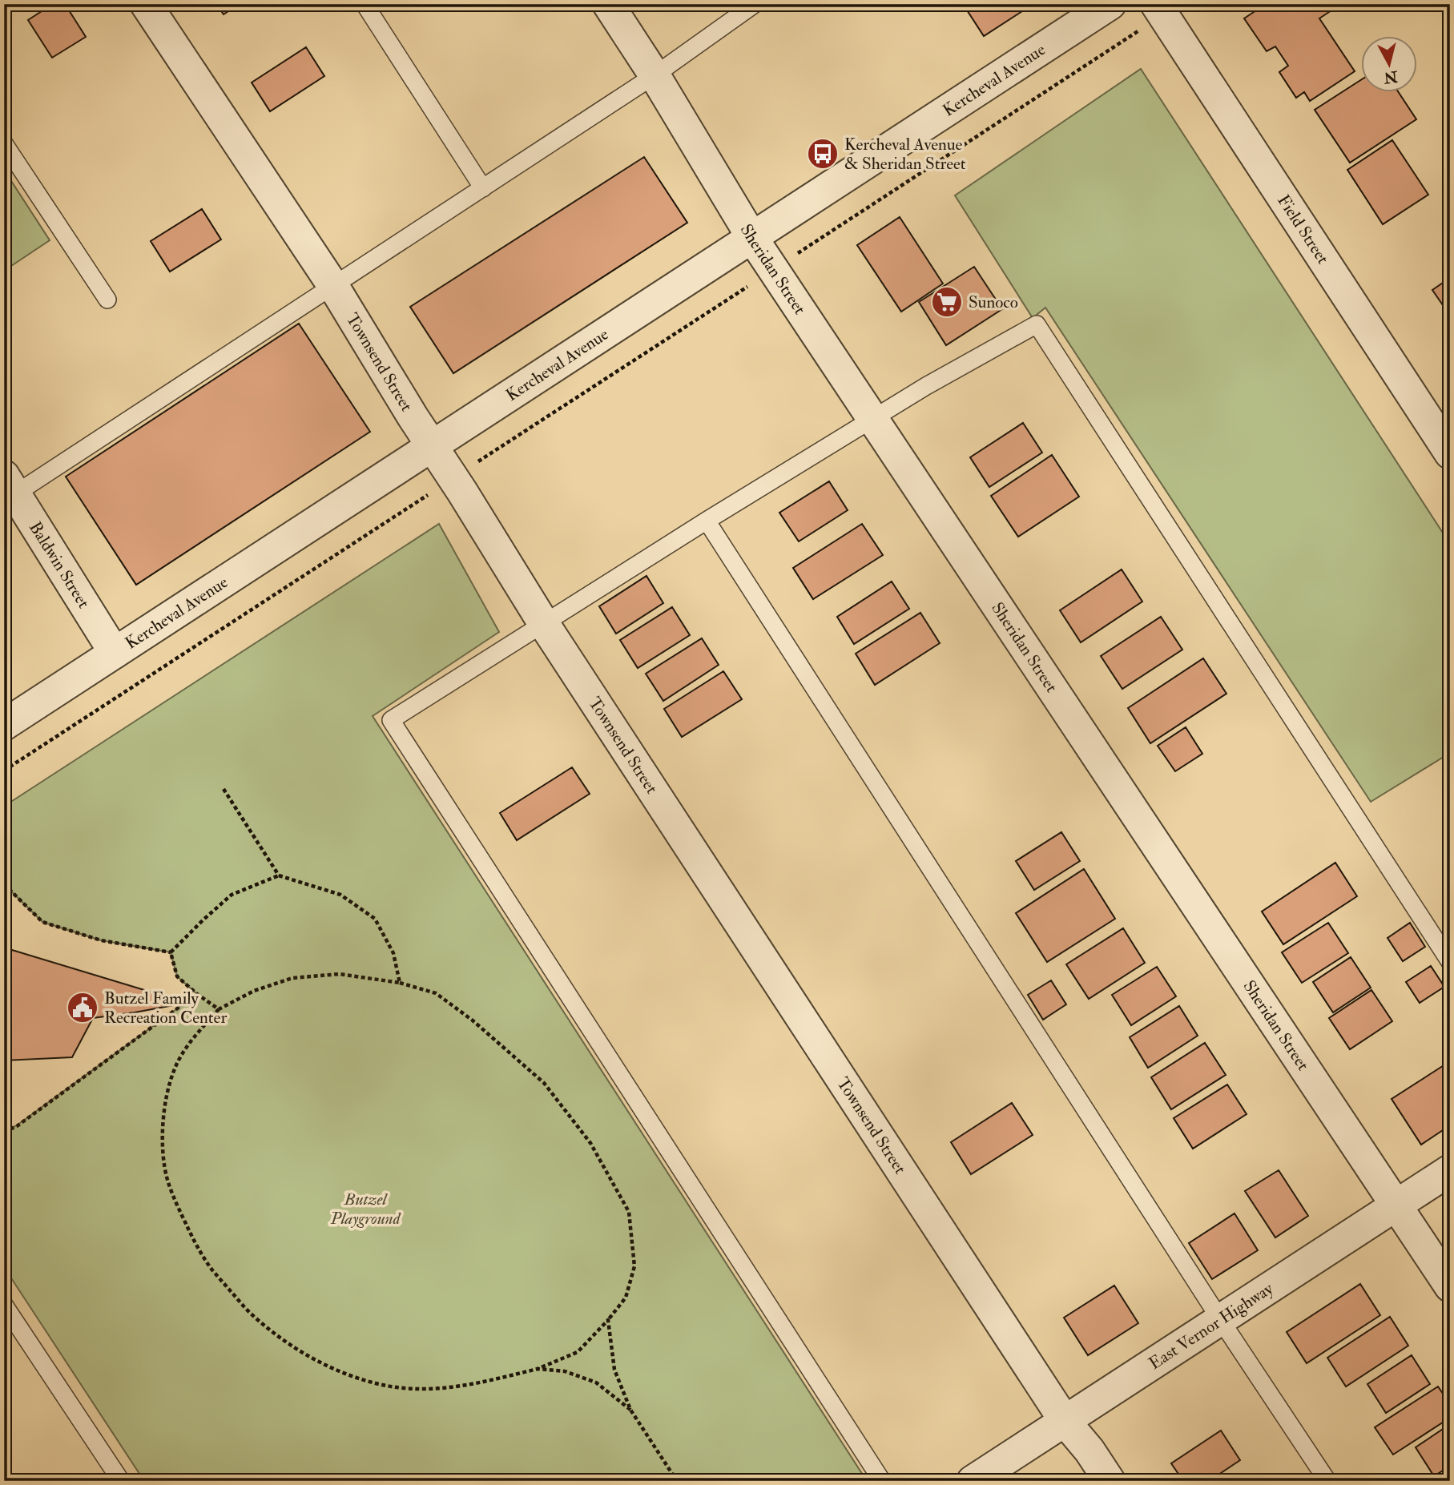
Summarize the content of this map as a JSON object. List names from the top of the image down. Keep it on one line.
{"streets":{"street":["Kercheval Avenue","Field Street","Sheridan Street","Townsend Street","Baldwin Street","East Vernor Highway"]},"crossings":[["Kercheval Avenue","Sheridan Street"],["Kercheval Avenue","Townsend Street"],["Kercheval Avenue","Baldwin Street"],["Sheridan Street","East Vernor Highway"],["Townsend Street","East Vernor Highway"]],"parks":["Butzel Playground"],"places":{"bus stop":["Kercheval Avenue & Sheridan Street"],"supermarket":["Sunoco"],"public building":["Butzel Family Recreation Center"]},"north":"bottom"}
